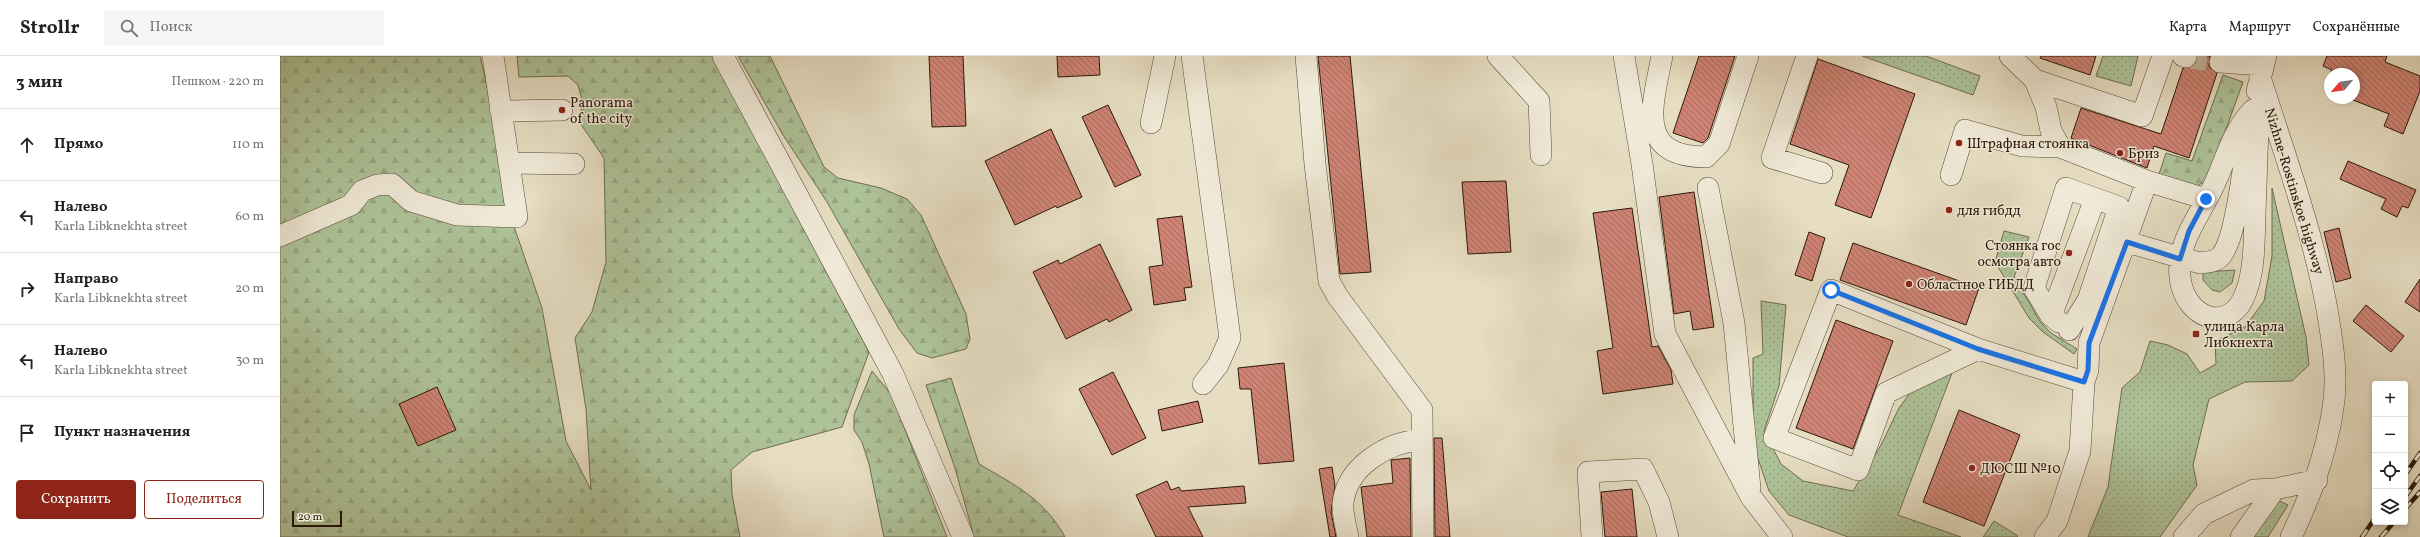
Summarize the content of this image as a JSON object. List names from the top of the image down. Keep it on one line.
{"streets":{"street":["Nizhne-Rostinskoe highway"]},"places":{"other":["Panorama of the city","Штрафная стоянка","Бриз","для гибдд","Стоянка гос осмотра авто","Областное ГИБДД","ДЮСШ №10"],"transit":["улица Карла Либкнехта"]},"scale_bar":"20 m","north":"bottom left","page":{"header":"Strollr","search":"Поиск","nav":["Карта","Маршрут","Сохранённые"],"heading":["3 мин","Пешком · 220 m"],"list":[["Прямо","110 m"],["Налево","Karla Libknekhta street","60 m"],["Направо","Karla Libknekhta street","20 m"],["Налево","Karla Libknekhta street","30 m"],"Пункт назначения"],"map_buttons":["+","−"],"buttons":["Сохранить","Поделиться"],"scale":"20 m"}}
